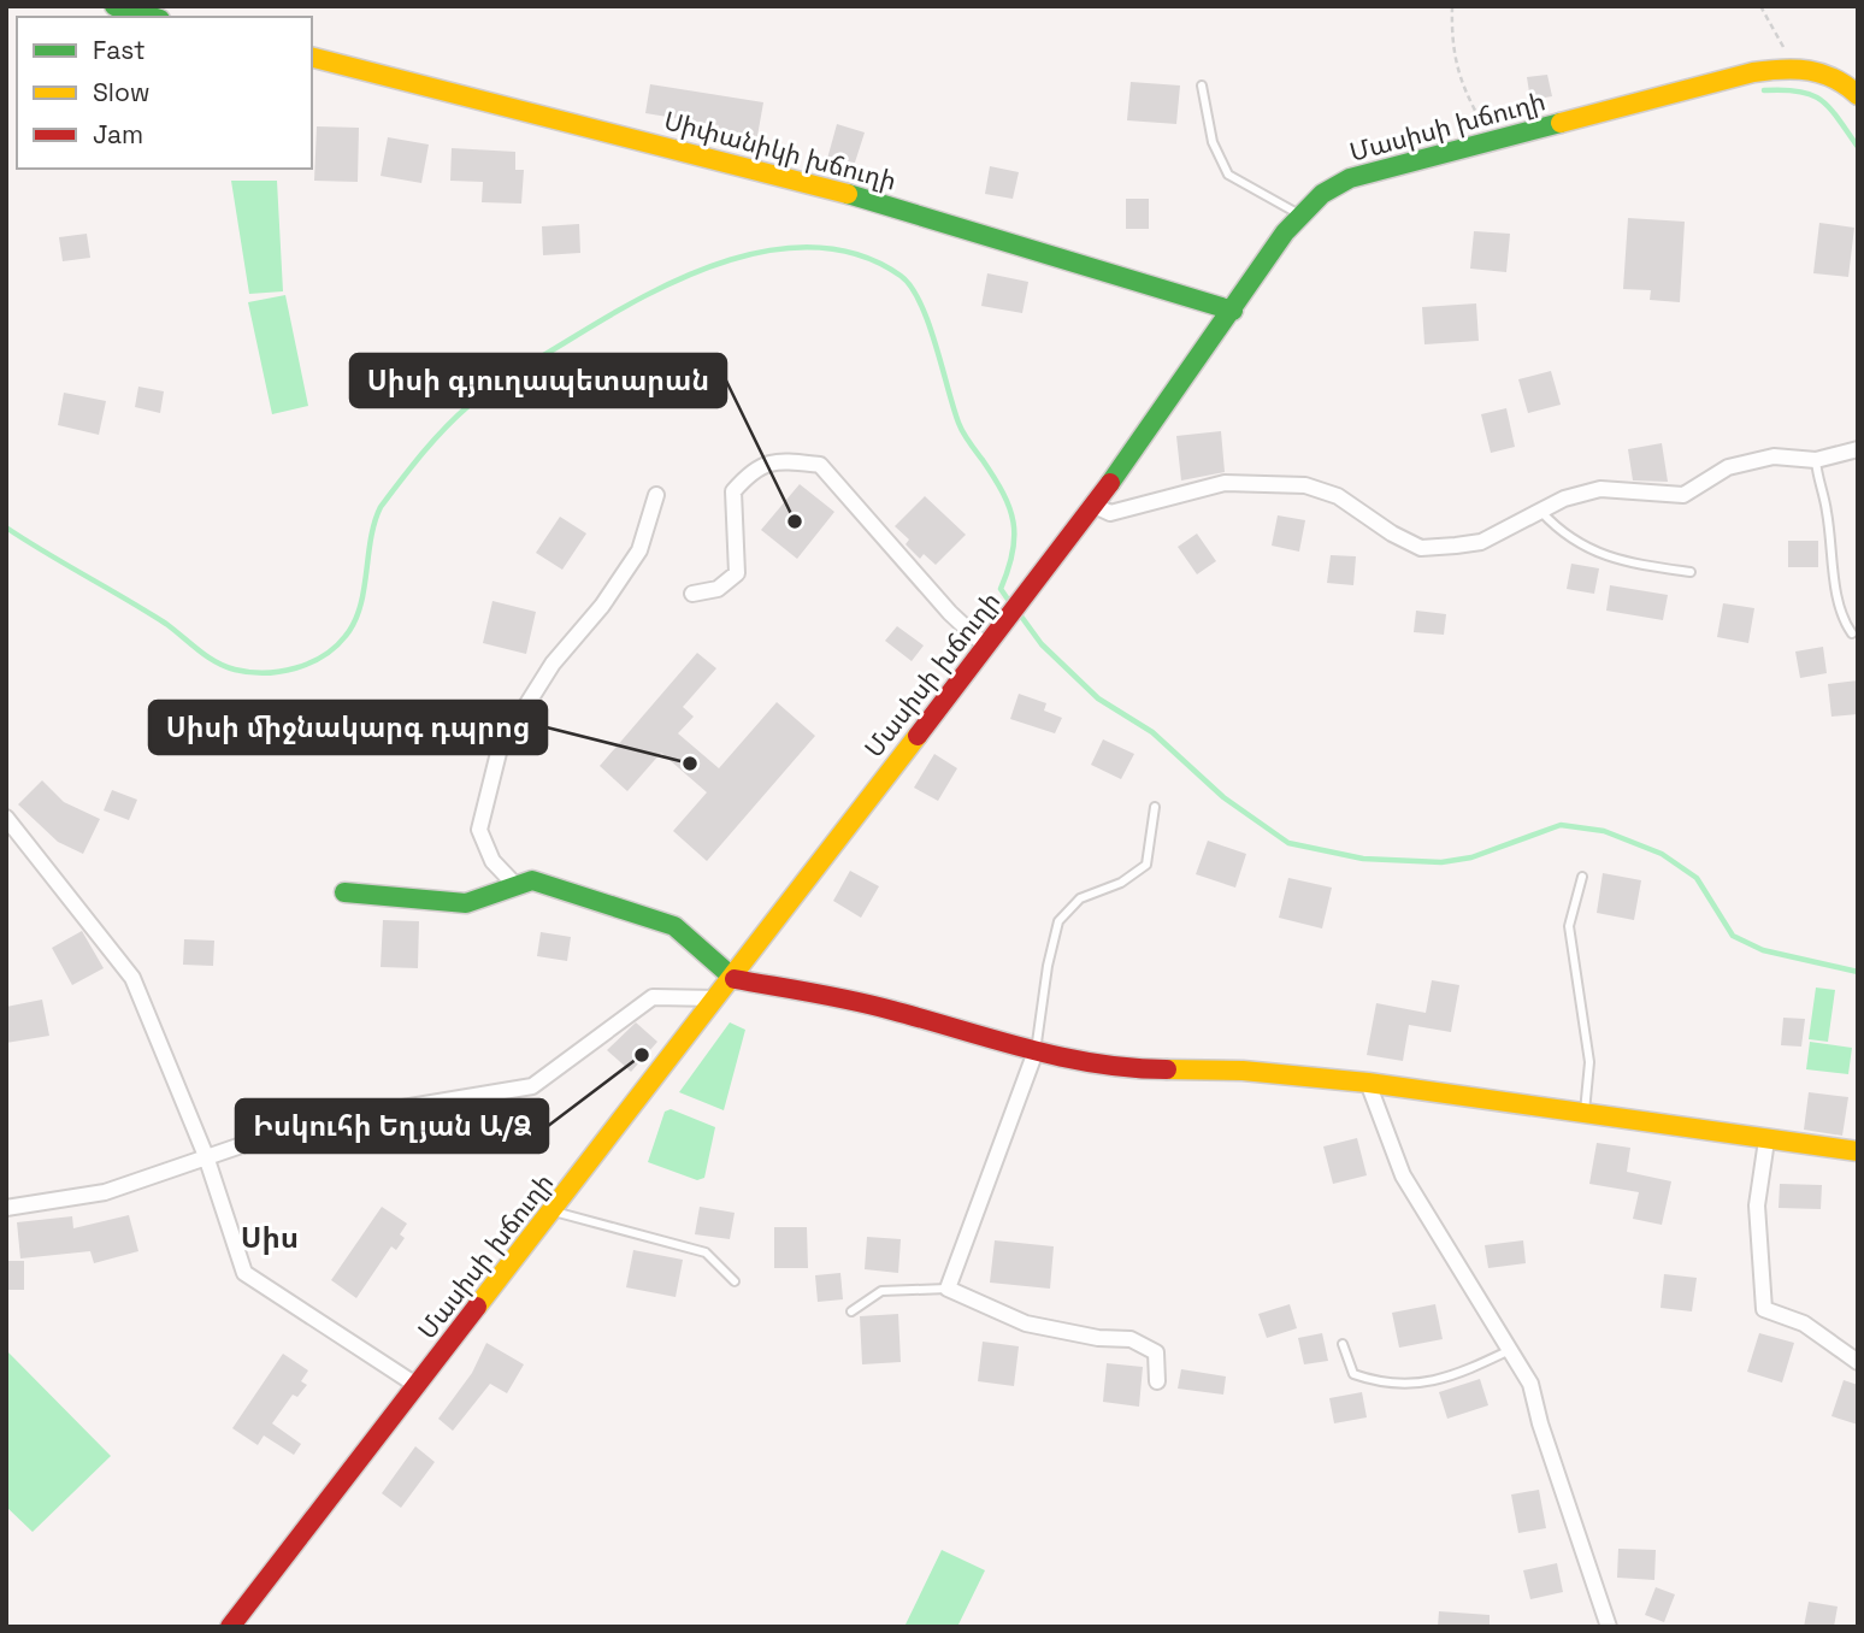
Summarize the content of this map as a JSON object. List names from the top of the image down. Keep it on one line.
{"streets":{"main road":["Մասիսի խճուղի","Սիփանիկի խճուղի"]},"crossings":[["Մասիսի խճուղի","Սիփանիկի խճուղի"]],"districts":["Սիս"],"places":["Սիսի գյուղապետարան","Սիսի միջնակարգ դպրոց","Իսկուհի Եղյան Ա/Ձ"],"legend":["Fast","Slow","Jam"]}
